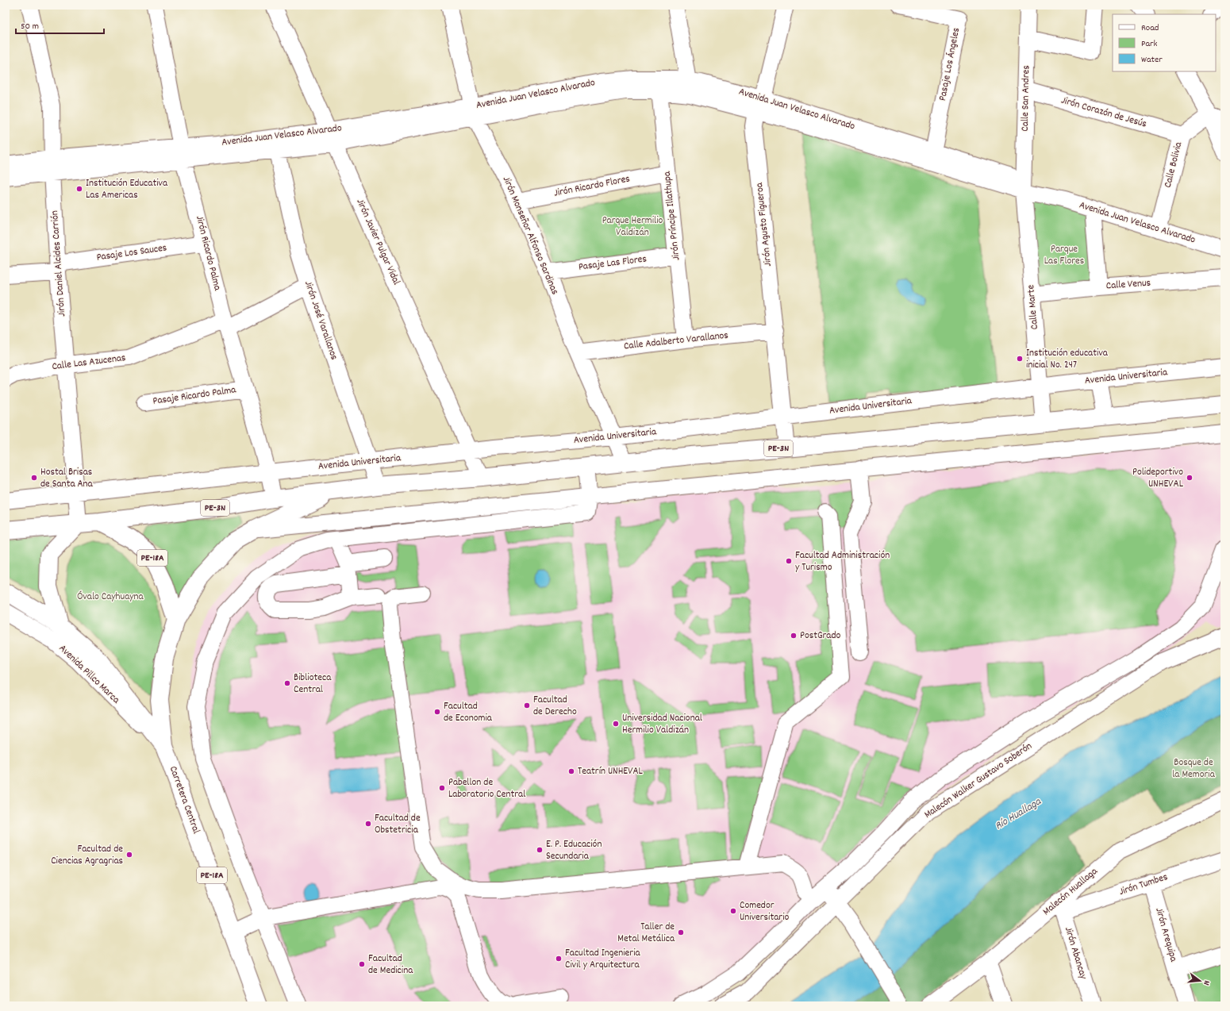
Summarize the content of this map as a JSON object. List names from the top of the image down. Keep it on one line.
{"streets":{"highway":["PE-3N","PE-18A","Carretera Central"],"street":["Pasaje Los Ángeles","Avenida Juan Velasco Alvarado","Calle San Andres","Jirón Corazón de Jesús","Calle Bolivia","Jirón Ricardo Flores","Jirón Príncipe Illathupa","Jirón Agusto Figueroa","Jirón Monseñor Alfonso Sardinas","Jirón Javier Pulgar Vidal","Pasaje Los Sauces","Jirón Ricardo Palma","Jirón Daniel Alcides Carrión","Pasaje Las Flores","Calle Venus","Calle Marte","Jirón José Varallanos","Calle Adalberto Varallanos","Calle Las Azucenas","Avenida Universitaria","Pasaje Ricardo Palma","Avenida Pillco Marca","Malecón Walker Gustavo Soberón","Jirón Tumbes","Malecón Huallaga","Jirón Arequipa","Jirón Abancay"]},"crossings":[["Pasaje Los Ángeles","Avenida Juan Velasco Alvarado"],["Avenida Juan Velasco Alvarado","Calle San Andres"],["Avenida Juan Velasco Alvarado","Calle Bolivia"],["Avenida Juan Velasco Alvarado","Jirón Príncipe Illathupa"],["Avenida Juan Velasco Alvarado","Jirón Agusto Figueroa"],["Avenida Juan Velasco Alvarado","Jirón Monseñor Alfonso Sardinas"],["Avenida Juan Velasco Alvarado","Jirón Javier Pulgar Vidal"],["Avenida Juan Velasco Alvarado","Jirón Ricardo Palma"],["Avenida Juan Velasco Alvarado","Jirón Daniel Alcides Carrión"],["Avenida Juan Velasco Alvarado","Calle Marte"],["Avenida Juan Velasco Alvarado","Jirón José Varallanos"],["Calle San Andres","Jirón Corazón de Jesús"],["Calle San Andres","Calle Marte"],["Jirón Corazón de Jesús","Calle Bolivia"],["Jirón Ricardo Flores","Jirón Príncipe Illathupa"],["Jirón Ricardo Flores","Jirón Monseñor Alfonso Sardinas"],["Jirón Príncipe Illathupa","Pasaje Las Flores"],["Jirón Príncipe Illathupa","Calle Adalberto Varallanos"],["Jirón Agusto Figueroa","Calle Adalberto Varallanos"],["Jirón Agusto Figueroa","Avenida Universitaria"],["Jirón Agusto Figueroa","PE-3N"],["Jirón Monseñor Alfonso Sardinas","Pasaje Las Flores"],["Jirón Monseñor Alfonso Sardinas","Calle Adalberto Varallanos"],["Jirón Monseñor Alfonso Sardinas","Avenida Universitaria"],["Jirón Monseñor Alfonso Sardinas","PE-3N"],["Jirón Javier Pulgar Vidal","Avenida Universitaria"],["Jirón Javier Pulgar Vidal","PE-3N"],["Pasaje Los Sauces","Jirón Ricardo Palma"],["Pasaje Los Sauces","Jirón Daniel Alcides Carrión"],["Jirón Ricardo Palma","Calle Las Azucenas"],["Jirón Ricardo Palma","Avenida Universitaria"],["Jirón Ricardo Palma","Pasaje Ricardo Palma"],["Jirón Ricardo Palma","PE-3N"],["Jirón Daniel Alcides Carrión","Calle Las Azucenas"],["Jirón Daniel Alcides Carrión","Avenida Universitaria"],["Jirón Daniel Alcides Carrión","PE-3N"],["Calle Venus","Calle Marte"],["Calle Marte","Avenida Universitaria"],["Calle Marte","PE-3N"],["Jirón José Varallanos","Calle Las Azucenas"],["Jirón José Varallanos","Avenida Universitaria"],["Jirón José Varallanos","PE-3N"],["PE-3N","PE-18A"],["PE-18A","Avenida Pillco Marca"],["PE-18A","Carretera Central"],["Avenida Pillco Marca","Carretera Central"],["Jirón Tumbes","Malecón Huallaga"],["Jirón Tumbes","Jirón Arequipa"],["Jirón Tumbes","Jirón Abancay"],["Malecón Huallaga","Jirón Abancay"]],"water":["Río Huallaga"],"parks":["Parque Hermilio Valdizán","Parque Las Flores","Óvalo Cayhuayna","Bosque de la Memoria"],"places":["Institución Educativa Las Americas","Institución educativa inicial No. 247","Hostal Brisas de Santa Ana","Polideportivo UNHEVAL","Facultad Administración y Turismo","PostGrado","Biblioteca Central","Facultad de Derecho","Facultad de Economia","Universidad Nacional Hermilio Valdizán","Teatrín UNHEVAL","Pabellon de Laboratorio Central","Facultad de Obstetricia","E. P. Educación Secundaria","Facultad de Ciencias Agragrias","Comedor Universitario","Taller de Metal Metálica","Facultad Ingenieria Civil y Arquitectura","Facultad de Medicina"],"legend":["Road","Park","Water"],"scale_bar":"50 m","north":"right"}
